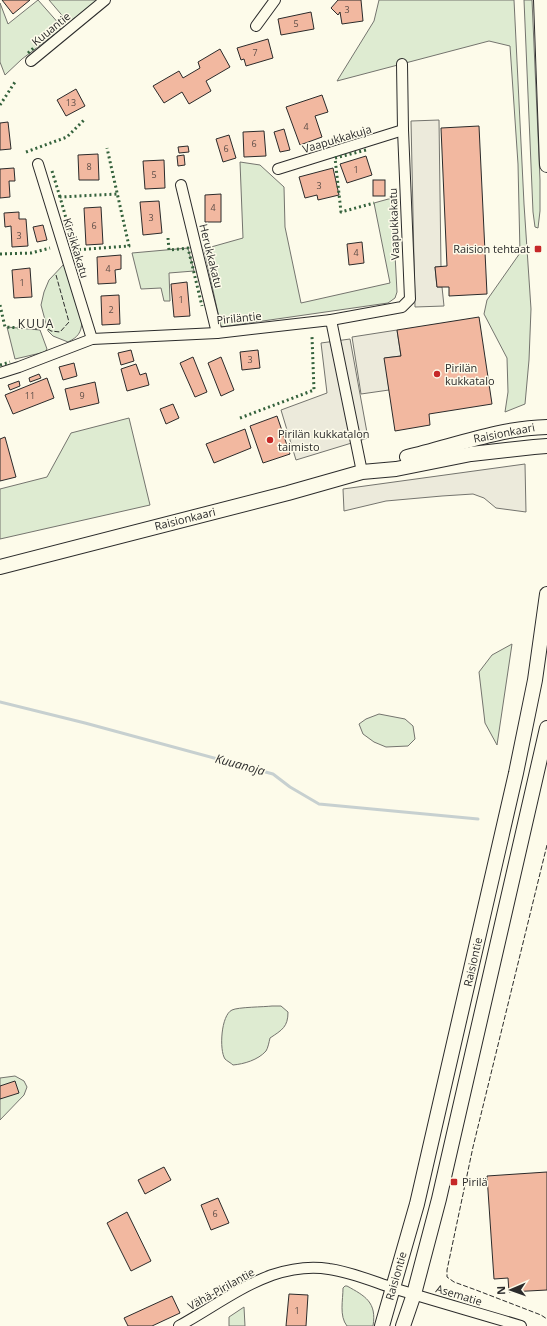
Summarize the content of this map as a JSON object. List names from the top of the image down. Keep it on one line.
{"streets":{"main road":["Raisionkaari","Raisiontie"],"street":["Kuuantie","Vaapukkakuja","Vaapukkakatu","Kirsikkakatu","Herukkakatu","Piriläntie","Vähä-Pirilantie","Asematie"]},"crossings":[["Vaapukkakuja","Vaapukkakatu"],["Vaapukkakatu","Piriläntie"],["Kirsikkakatu","Piriläntie"],["Herukkakatu","Piriläntie"],["Raisiontie","Vähä-Pirilantie"],["Raisiontie","Asematie"],["Vähä-Pirilantie","Asematie"]],"districts":["KUUA"],"water":["Kuuanoja"],"places":{"transit":["Raision tehtaat","Pirilä"],"other":["Pirilän kukkatalo","Pirilän kukkatalon taimisto"]},"house_numbers":["3","5","7","13","4","6","6","8","1","5","3","4","3","6","3","4","4","1","1","2","3","11","9","6","1"],"north":"left"}
